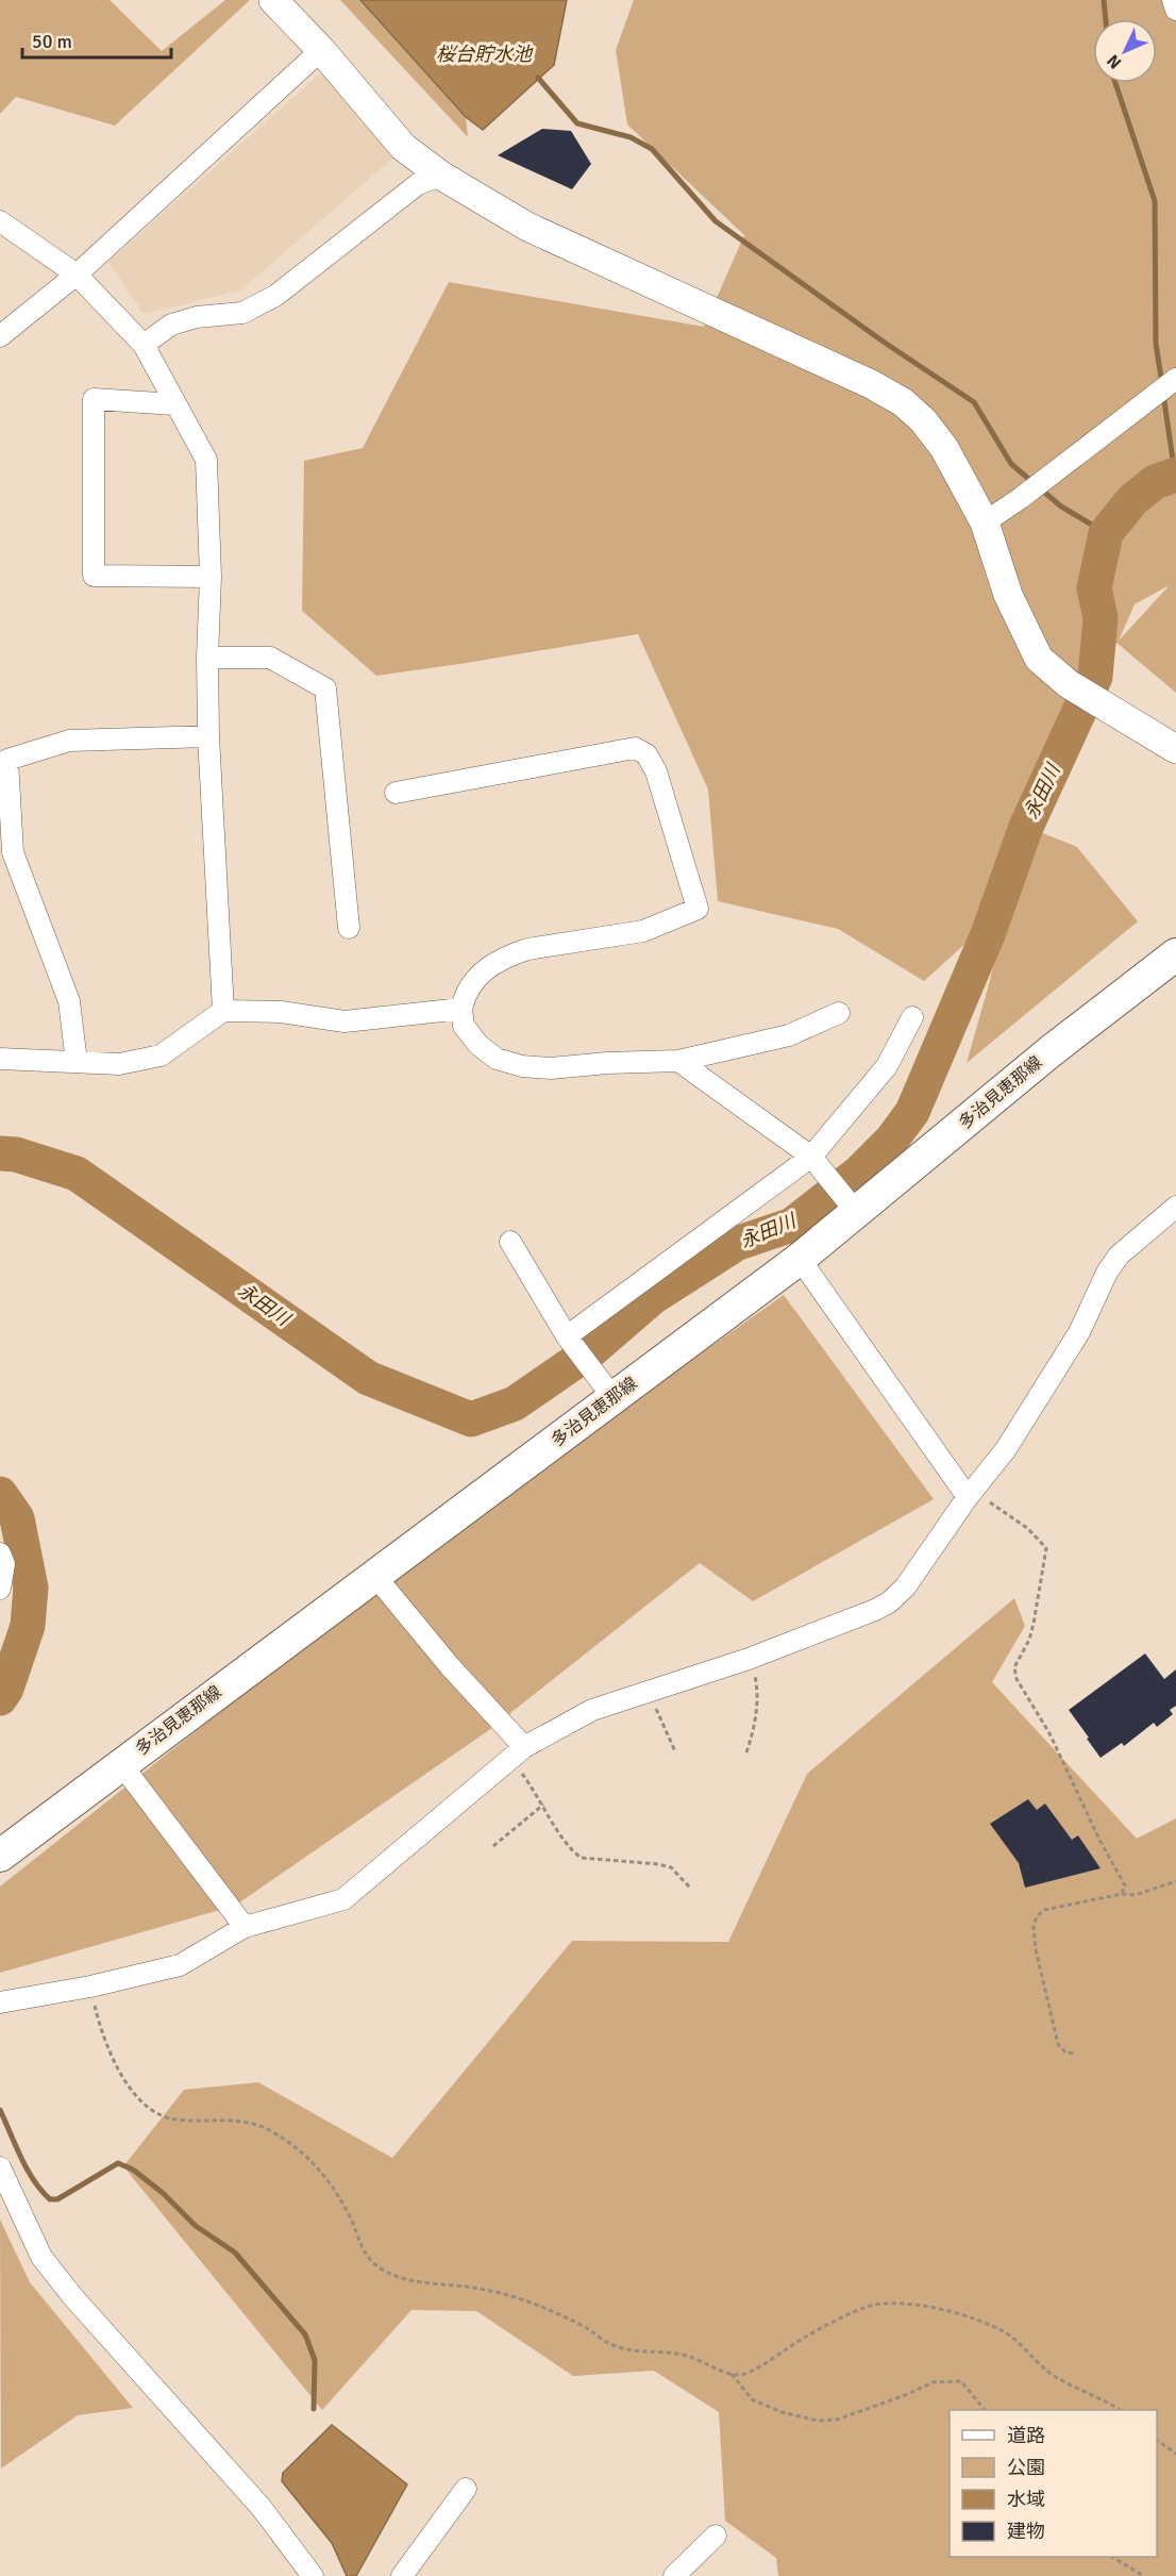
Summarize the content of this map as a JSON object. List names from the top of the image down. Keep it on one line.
{"streets":{"main road":["多治見恵那線"]},"water":["桜台貯水池","永田川"],"legend":["道路","公園","水域","建物"],"scale_bar":"50 m","north":"bottom left"}
